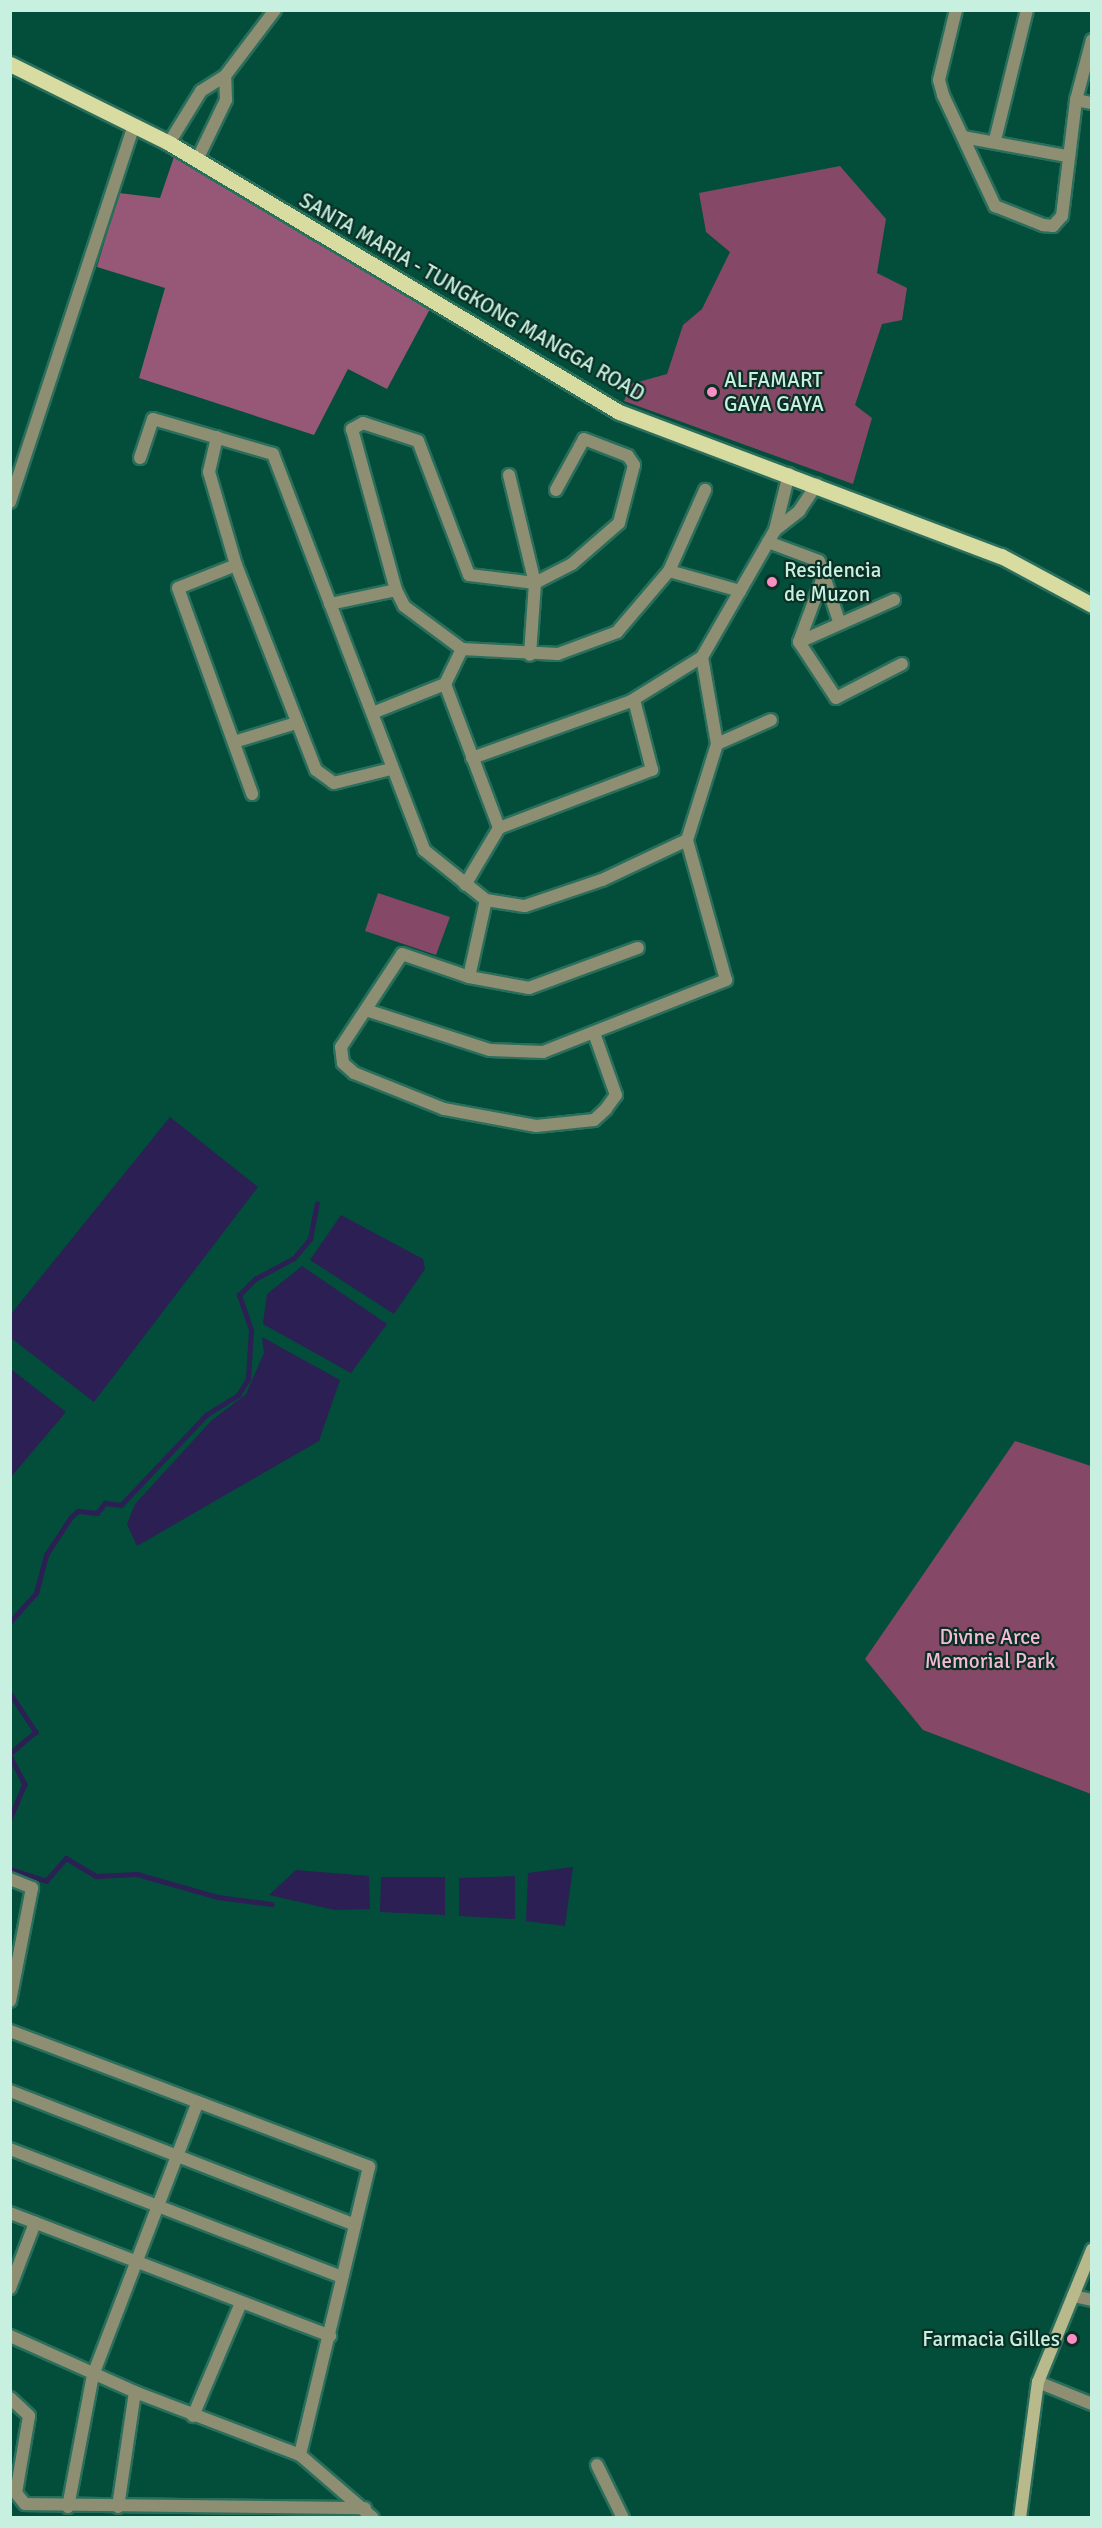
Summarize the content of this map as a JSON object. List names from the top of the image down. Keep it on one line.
{"streets":{"main road":["SANTA MARIA - TUNGKONG MANGGA ROAD"]},"parks":["Divine Arce Memorial Park"],"places":["ALFAMART GAYA GAYA","Residencia de Muzon","Farmacia Gilles"]}
